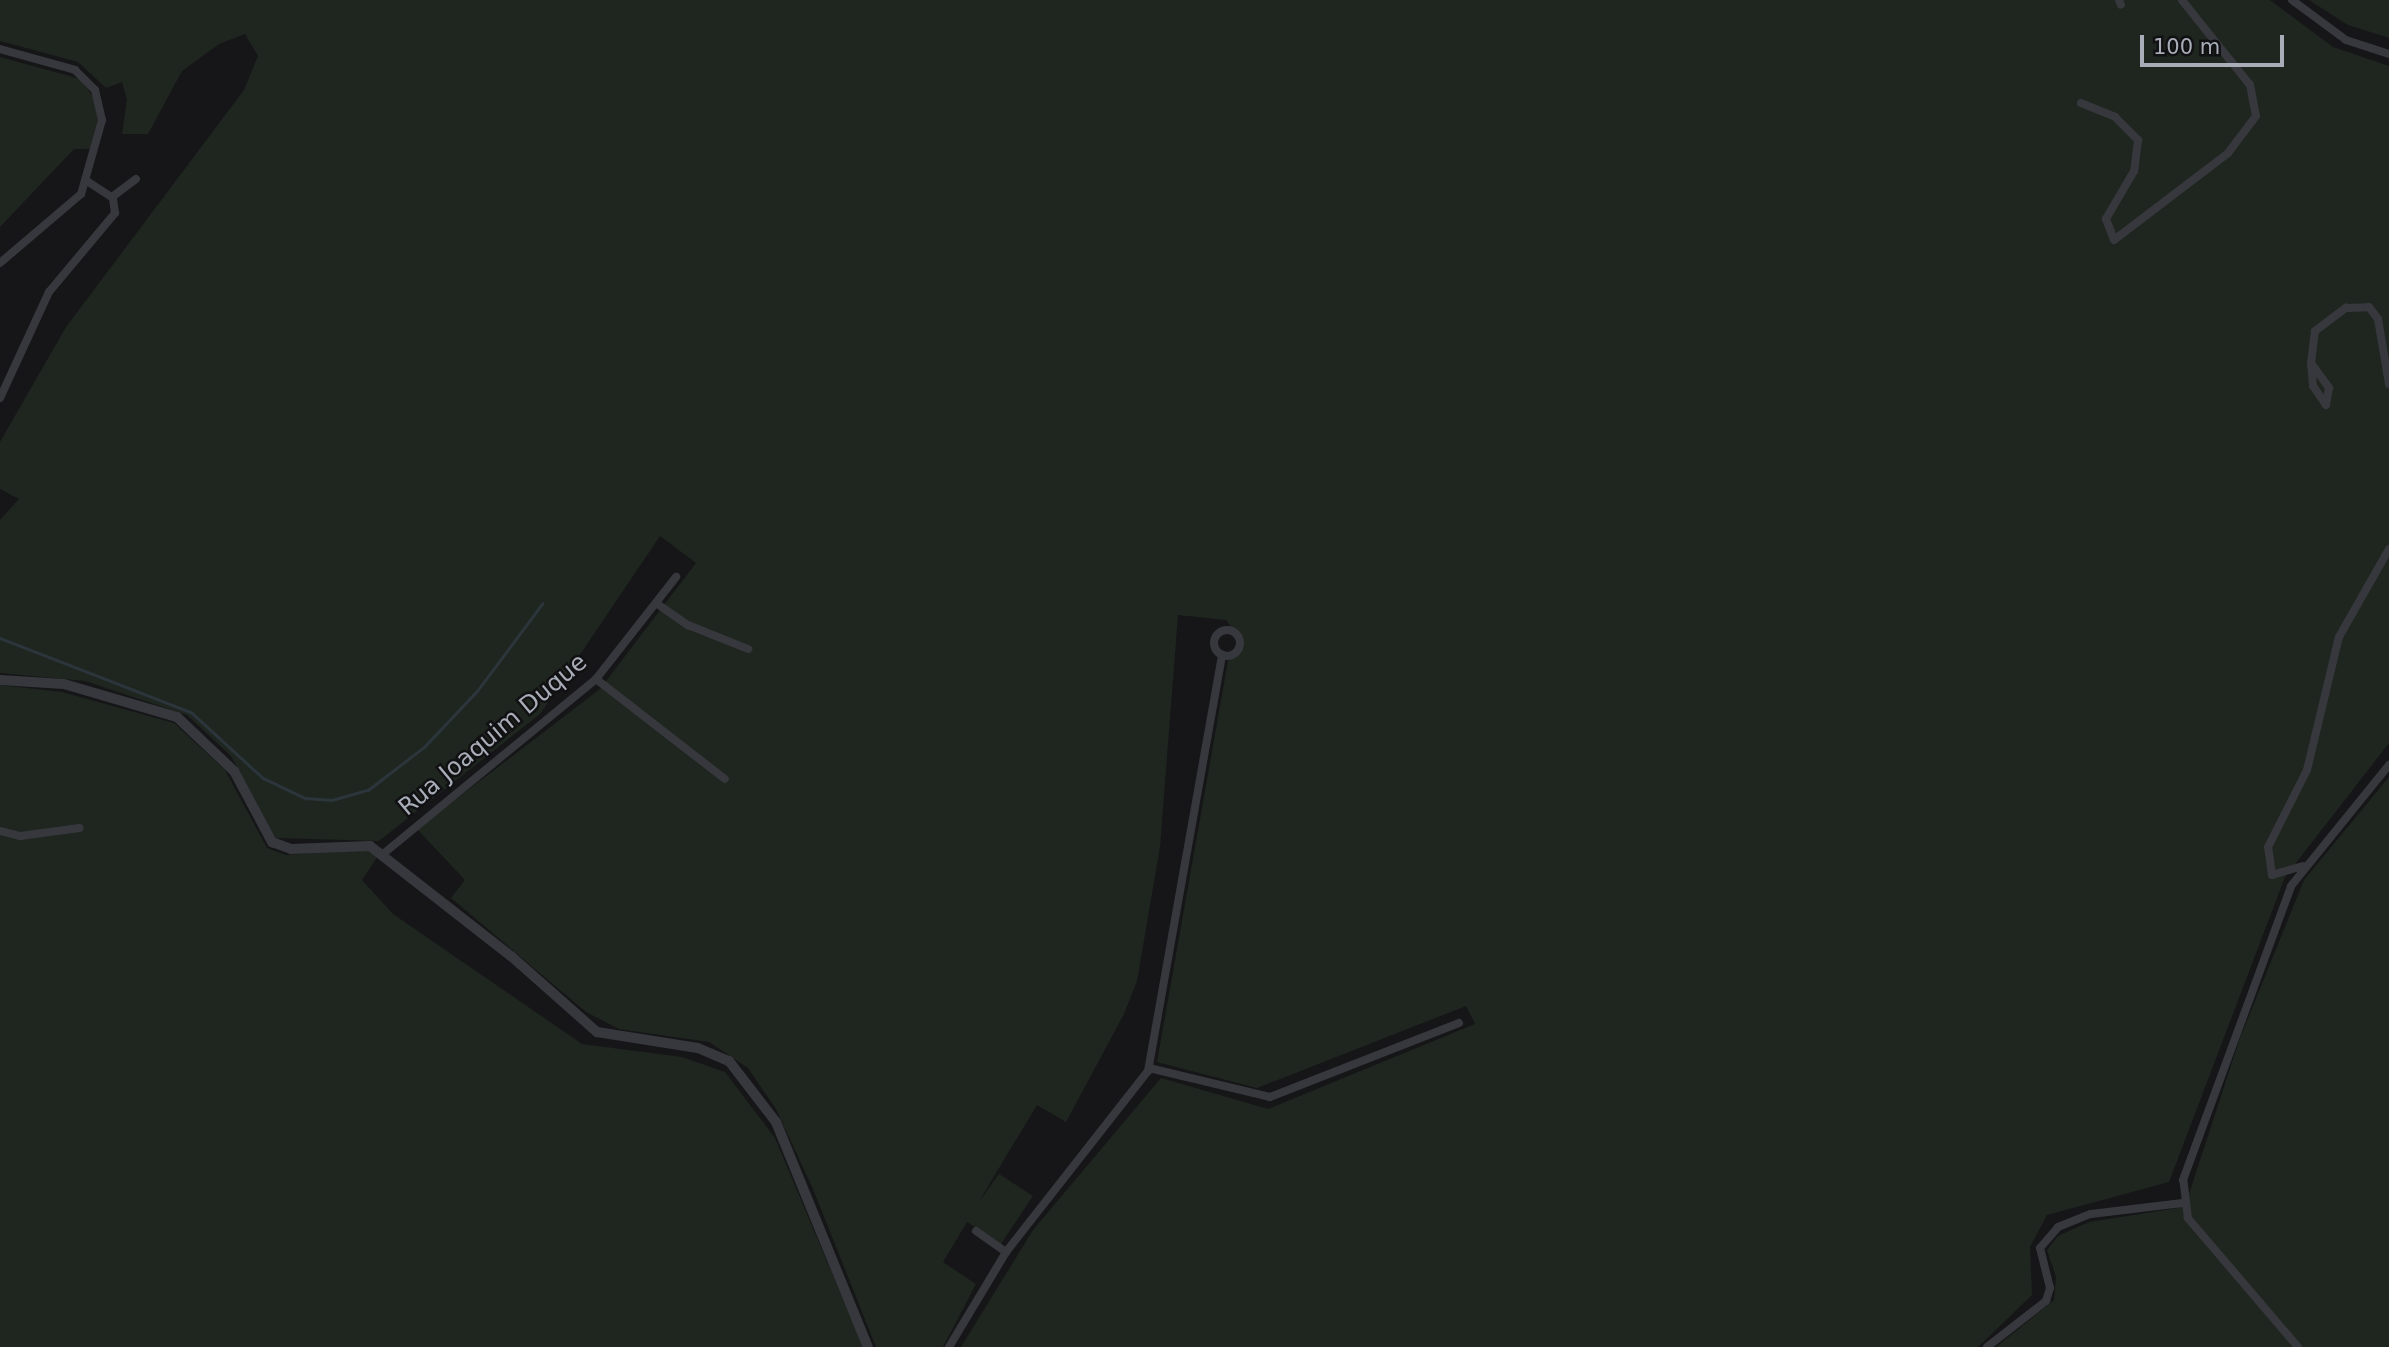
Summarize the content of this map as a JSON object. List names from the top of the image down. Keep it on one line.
{"streets":{"street":["Rua Joaquim Duque"]},"scale_bar":"100 m"}
